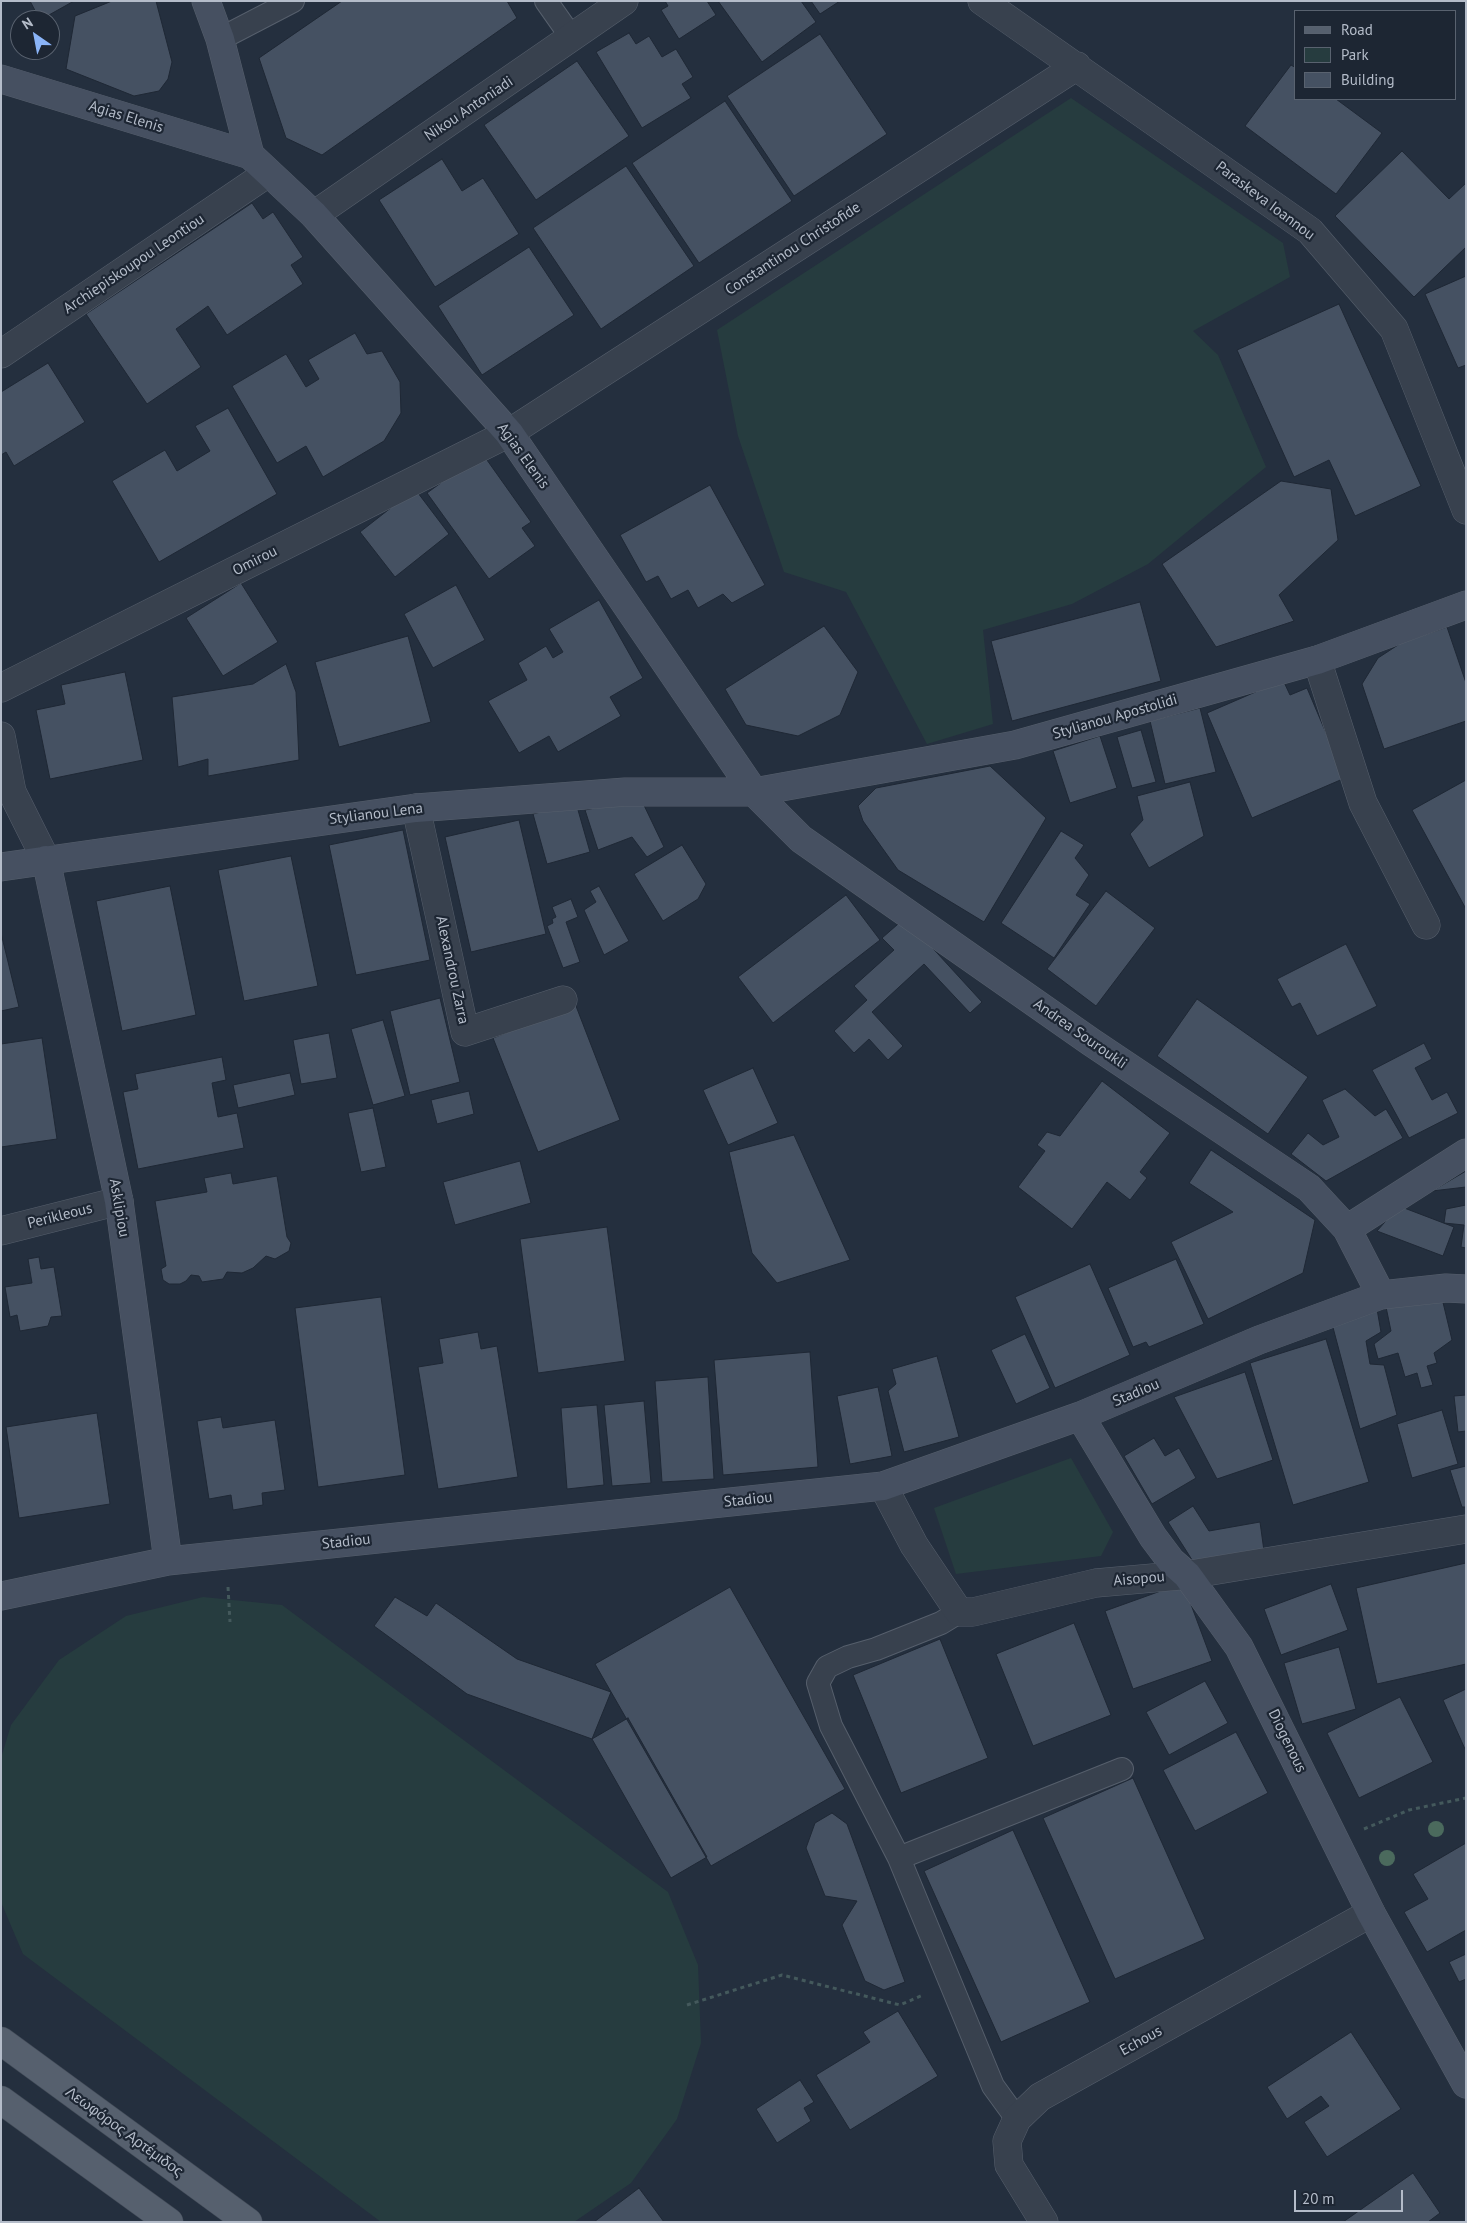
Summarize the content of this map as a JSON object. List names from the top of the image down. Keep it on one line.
{"streets":{"main road":["Λεωφόρος Αρτέμιδος"],"street":["Nikou Antoniadi","Agias Elenis","Paraskeva Ioannou","Constantinou Christofide","Archiepiskoupou Leontiou","Omirou","Stylianou Apostolidi","Stylianou Lena","Alexandrou Zarra","Andrea Souroukli","Asklipiou","Perikleous","Stadiou","Aisopou","Diogenous","Echous"]},"crossings":[["Nikou Antoniadi","Agias Elenis"],["Agias Elenis","Constantinou Christofide"],["Agias Elenis","Archiepiskoupou Leontiou"],["Agias Elenis","Omirou"],["Agias Elenis","Stylianou Apostolidi"],["Agias Elenis","Stylianou Lena"],["Agias Elenis","Andrea Souroukli"],["Paraskeva Ioannou","Constantinou Christofide"],["Constantinou Christofide","Omirou"],["Stylianou Apostolidi","Stylianou Lena"],["Stylianou Apostolidi","Andrea Souroukli"],["Stylianou Lena","Alexandrou Zarra"],["Stylianou Lena","Andrea Souroukli"],["Stylianou Lena","Asklipiou"],["Andrea Souroukli","Stadiou"],["Asklipiou","Perikleous"],["Asklipiou","Stadiou"],["Stadiou","Diogenous"],["Aisopou","Diogenous"],["Diogenous","Echous"]],"legend":["Road","Park","Building"],"scale_bar":"20 m","north":"top left"}
